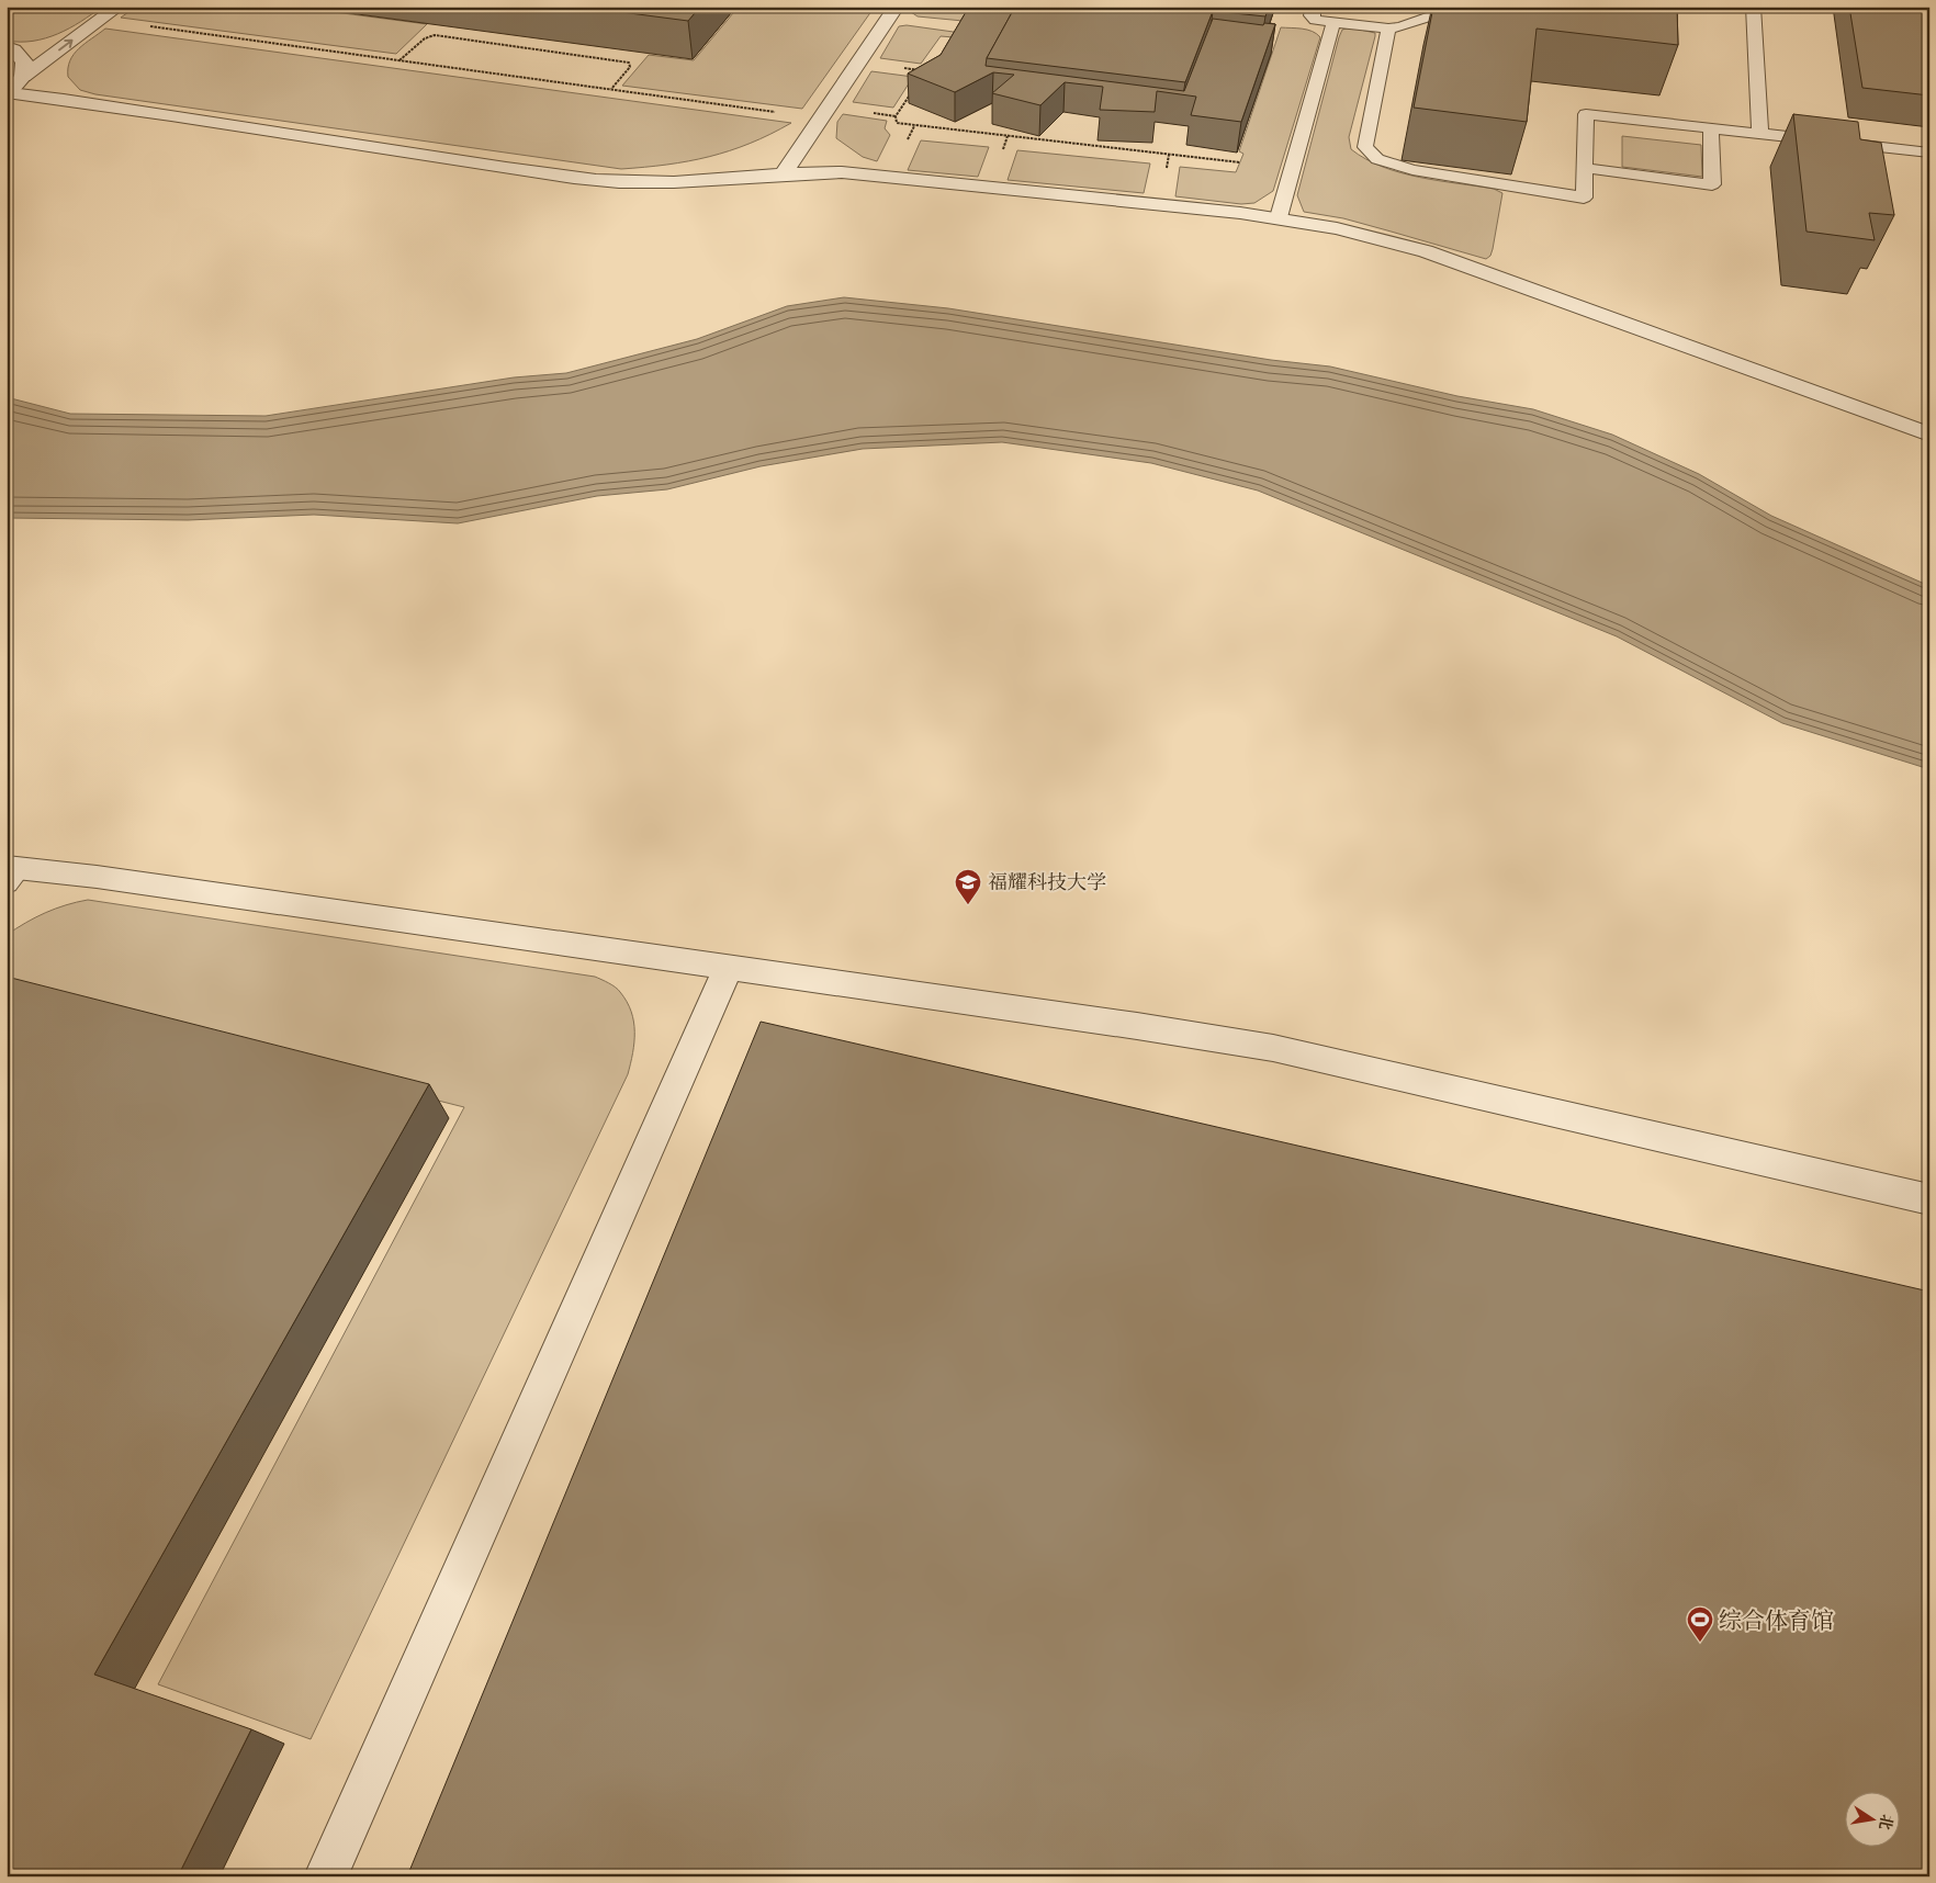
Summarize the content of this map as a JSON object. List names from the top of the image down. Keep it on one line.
{"places":{"school or university":["福耀科技大学"],"sports":["综合体育馆"]},"north":"right"}
